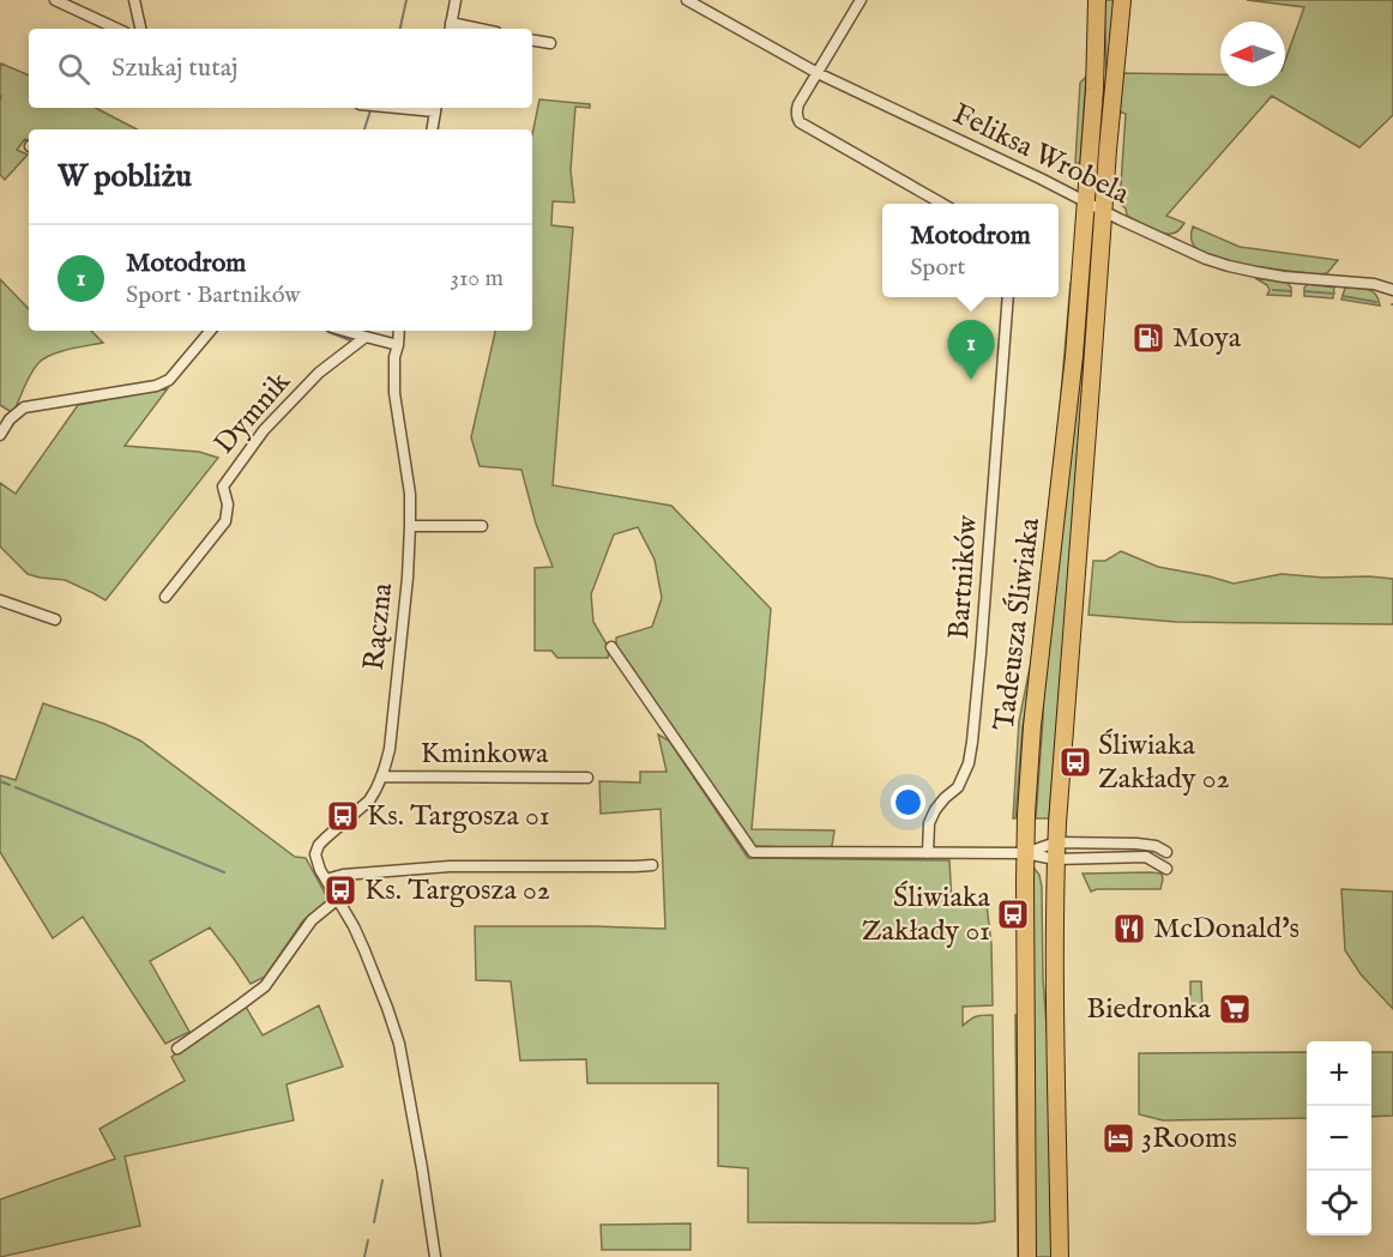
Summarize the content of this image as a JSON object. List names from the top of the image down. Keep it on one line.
{"streets":{"main road":["Tadeusza Śliwiaka"],"street":["Feliksa Wrobela","Dymnik","Bartników","Rączna","Kminkowa"]},"crossings":[["Feliksa Wrobela","Tadeusza Śliwiaka"],["Rączna","Kminkowa"]],"places":{"fuel station":["Moya"],"bus stop":["Śliwiaka Zakłady 02","Ks. Targosza 01","Ks. Targosza 02","Śliwiaka Zakłady 01"],"restaurant":["McDonald's"],"supermarket":["Biedronka"],"hotel":["3Rooms"]},"north":"left","page":{"search":"Szukaj tutaj","heading":"W pobliżu","popup":["Motodrom","Sport"],"list":[{"mark":"1","name":"Motodrom","note":"Sport · Bartników","value":"310 m"}],"pins":"1","map_buttons":["+","−"]}}
